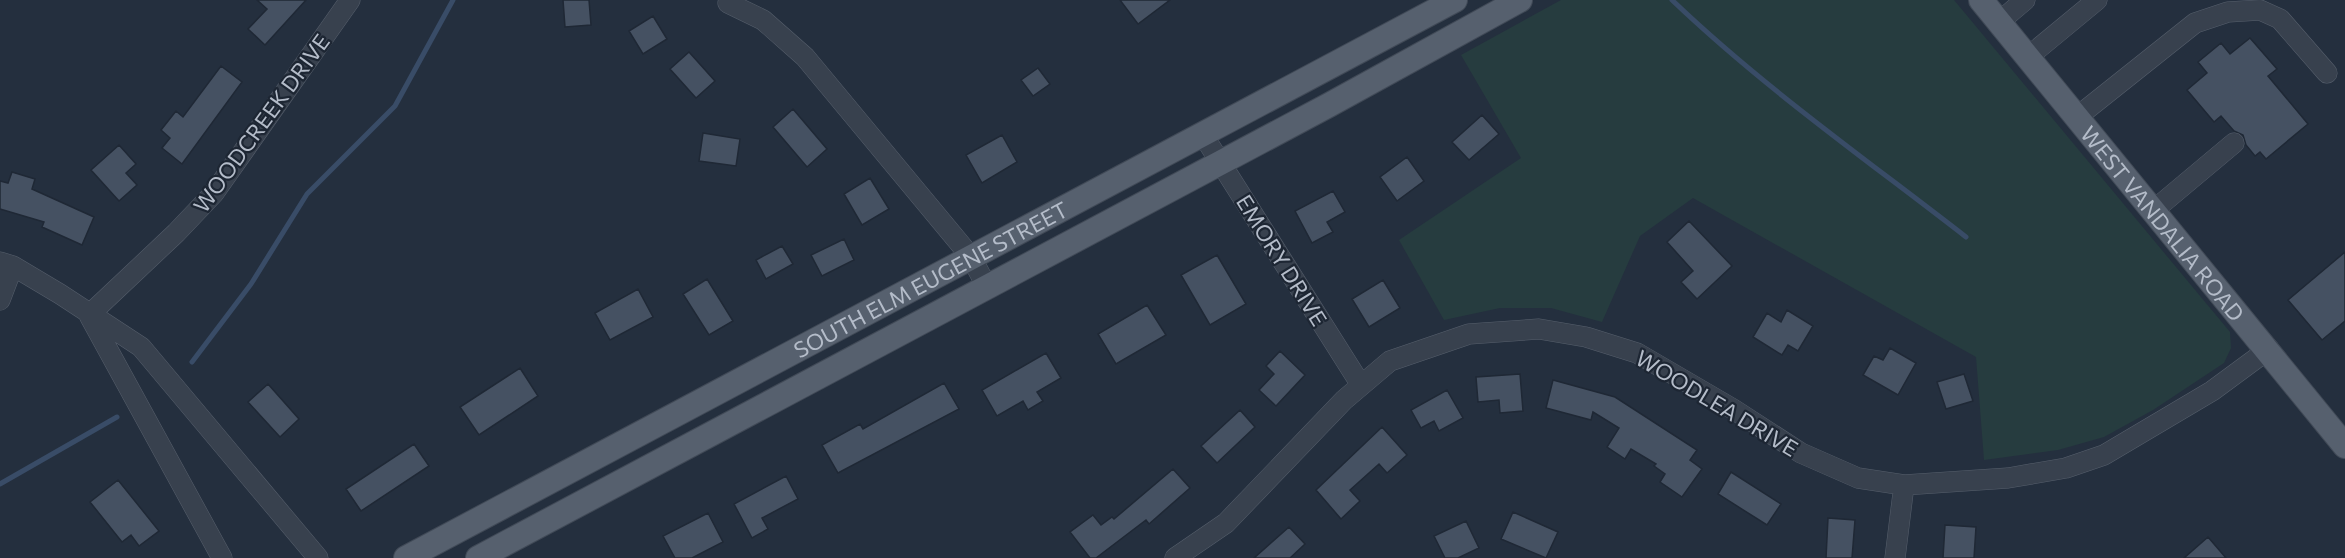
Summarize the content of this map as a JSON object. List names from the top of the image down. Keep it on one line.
{"streets":{"main road":["WEST VANDALIA ROAD","SOUTH ELM EUGENE STREET"],"street":["WOODCREEK DRIVE","EMORY DRIVE","WOODLEA DRIVE"]},"crossings":[["WEST VANDALIA ROAD","WOODLEA DRIVE"],["EMORY DRIVE","SOUTH ELM EUGENE STREET"],["EMORY DRIVE","WOODLEA DRIVE"]]}
